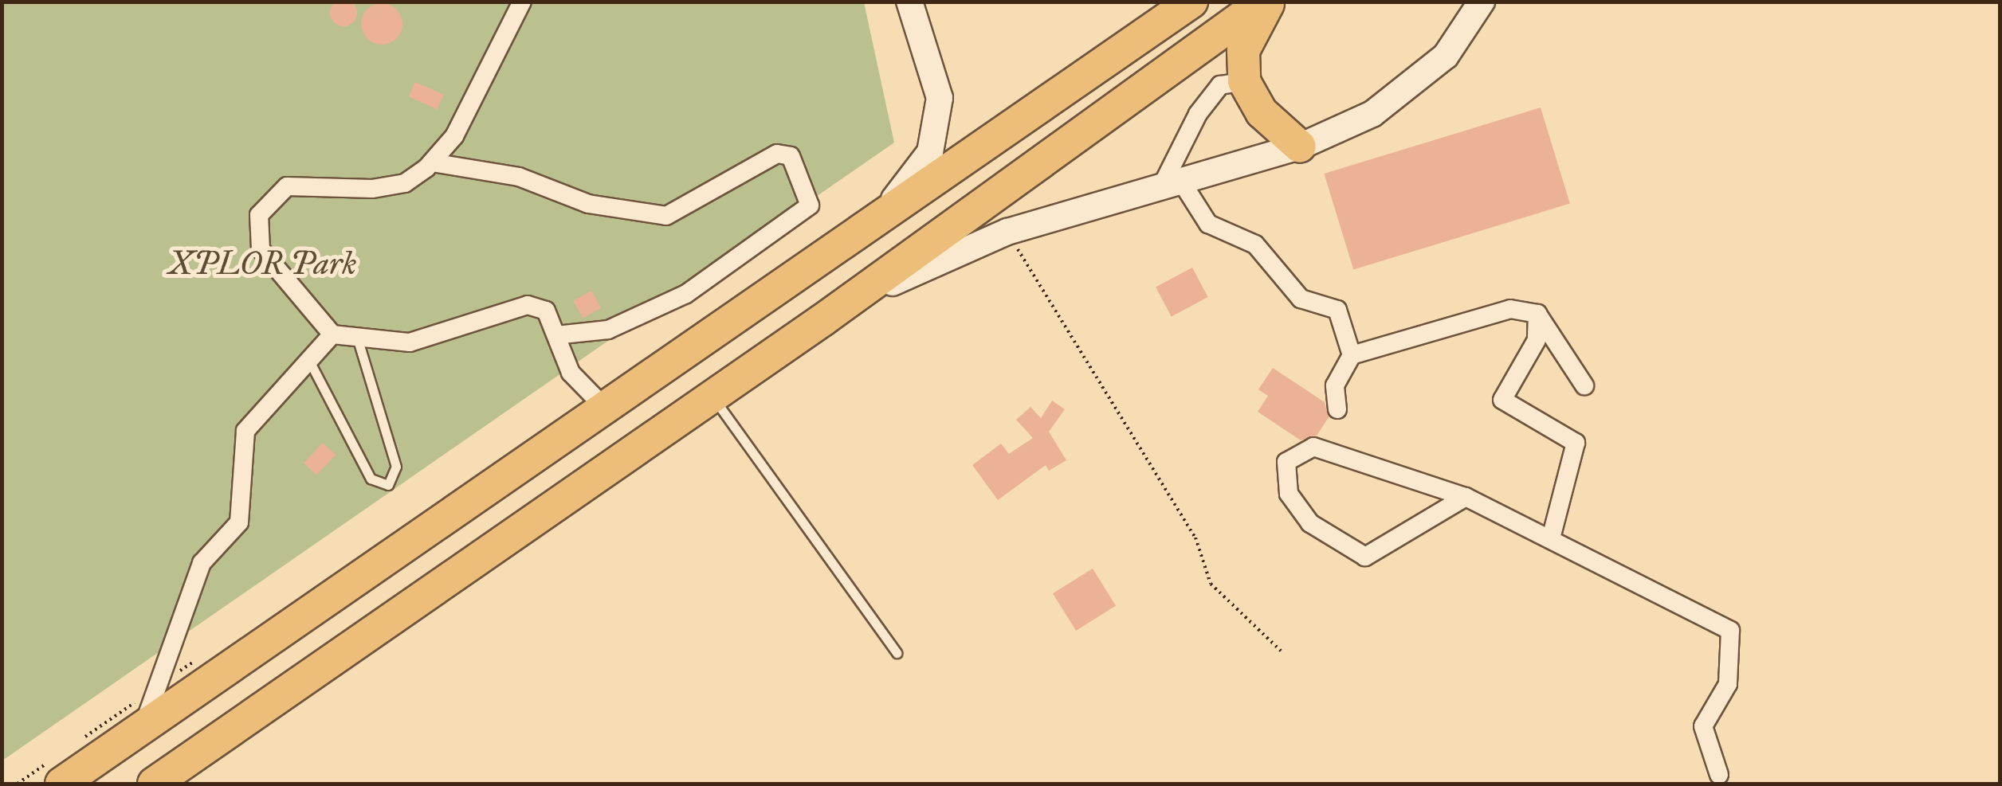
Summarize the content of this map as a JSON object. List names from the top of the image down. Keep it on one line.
{"parks":["XPLOR Park"]}
